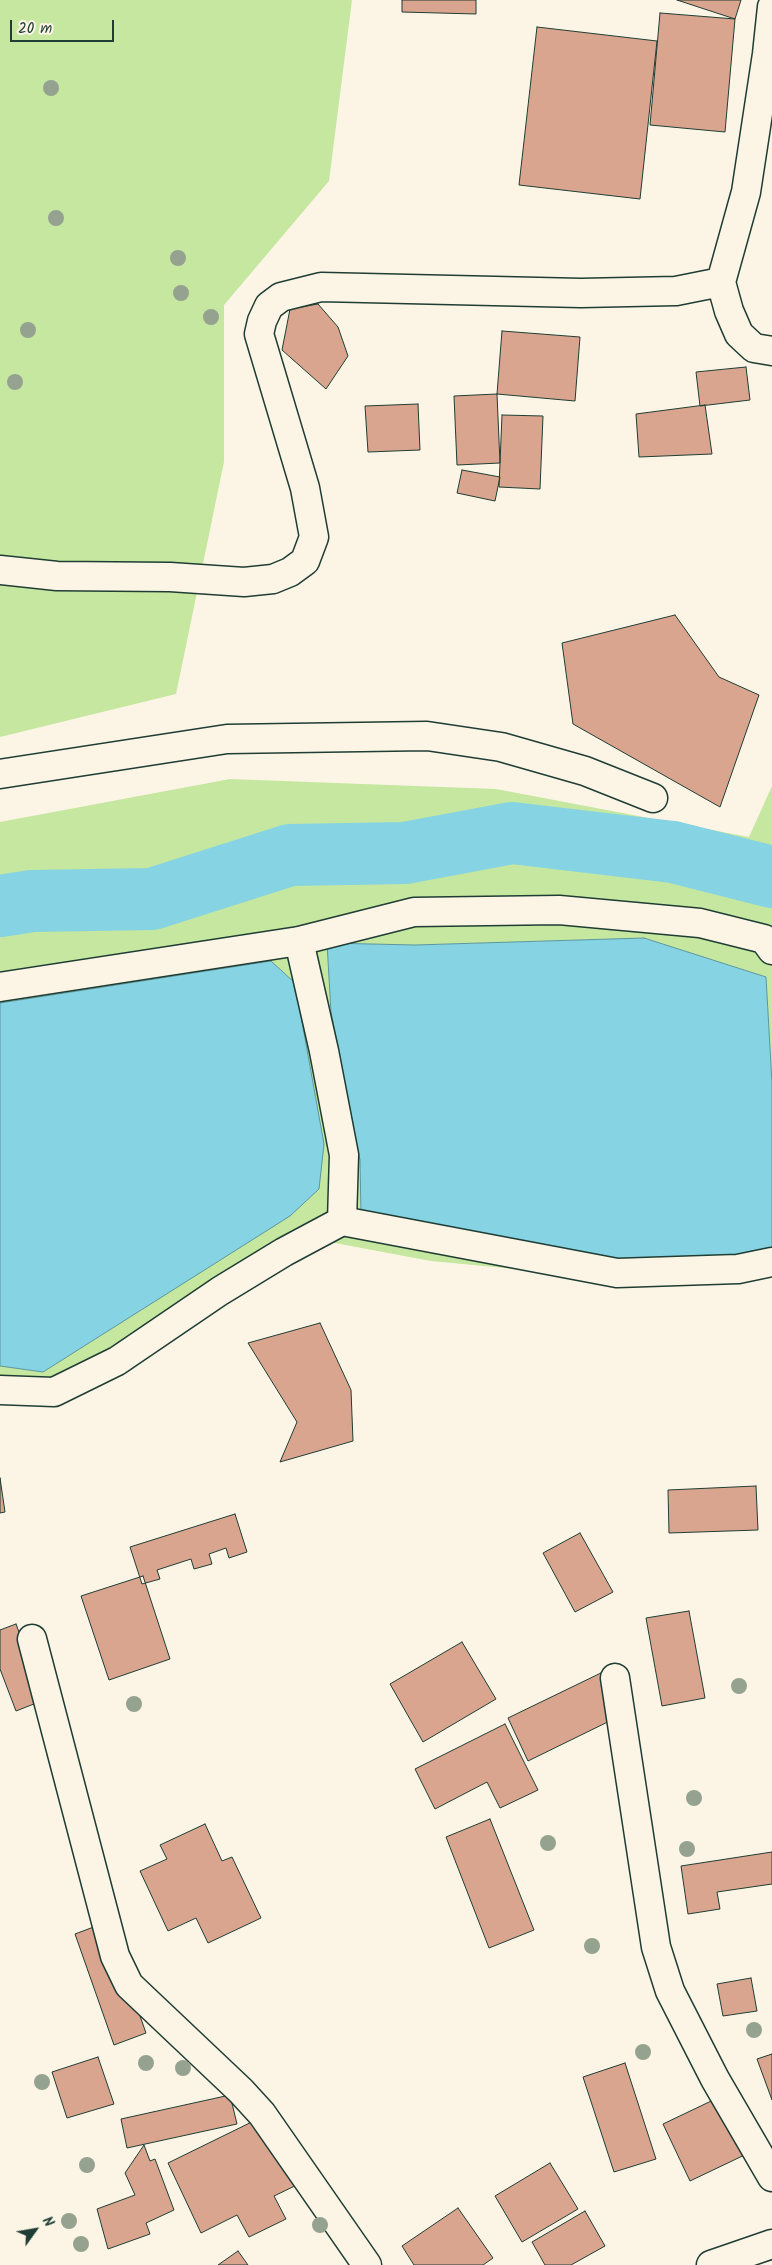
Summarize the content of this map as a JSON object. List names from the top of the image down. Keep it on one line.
{"scale_bar":"20 m","north":"top right"}
